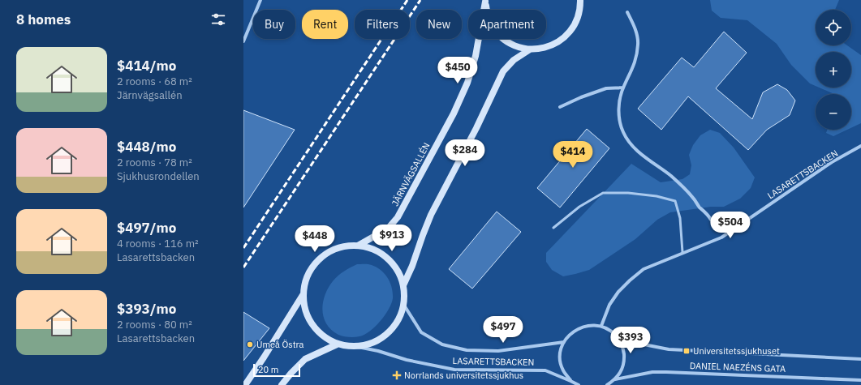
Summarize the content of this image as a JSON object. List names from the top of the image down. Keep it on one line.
{"streets":{"main road":["JÄRNVÄGSALLÉN"],"street":["LASARETTSBACKEN","DANIEL NAEZÉNS GATA"]},"crossings":[["JÄRNVÄGSALLÉN","LASARETTSBACKEN"]],"places":{"other":["Umeå Östra"],"transit":["Universitetssjukhuset"],"health":["Norrlands universitetssjukhus"]},"scale_bar":"20 m","page":{"heading":"8 homes","map_buttons":["+","−"],"chip":["Buy","Rent","Filters","New","Apartment"],"list":[{"name":"$414/mo","note":"2 rooms · 68 m² · Järnvägsallén"},{"name":"$448/mo","note":"2 rooms · 78 m² · Sjukhusrondellen"},{"name":"$497/mo","note":"4 rooms · 116 m² · Lasarettsbacken"},{"name":"$393/mo","note":"2 rooms · 80 m² · Lasarettsbacken"}],"price":["$450","$284","$414","$504","$913","$448","$497","$393"],"scale":"20 m"}}
